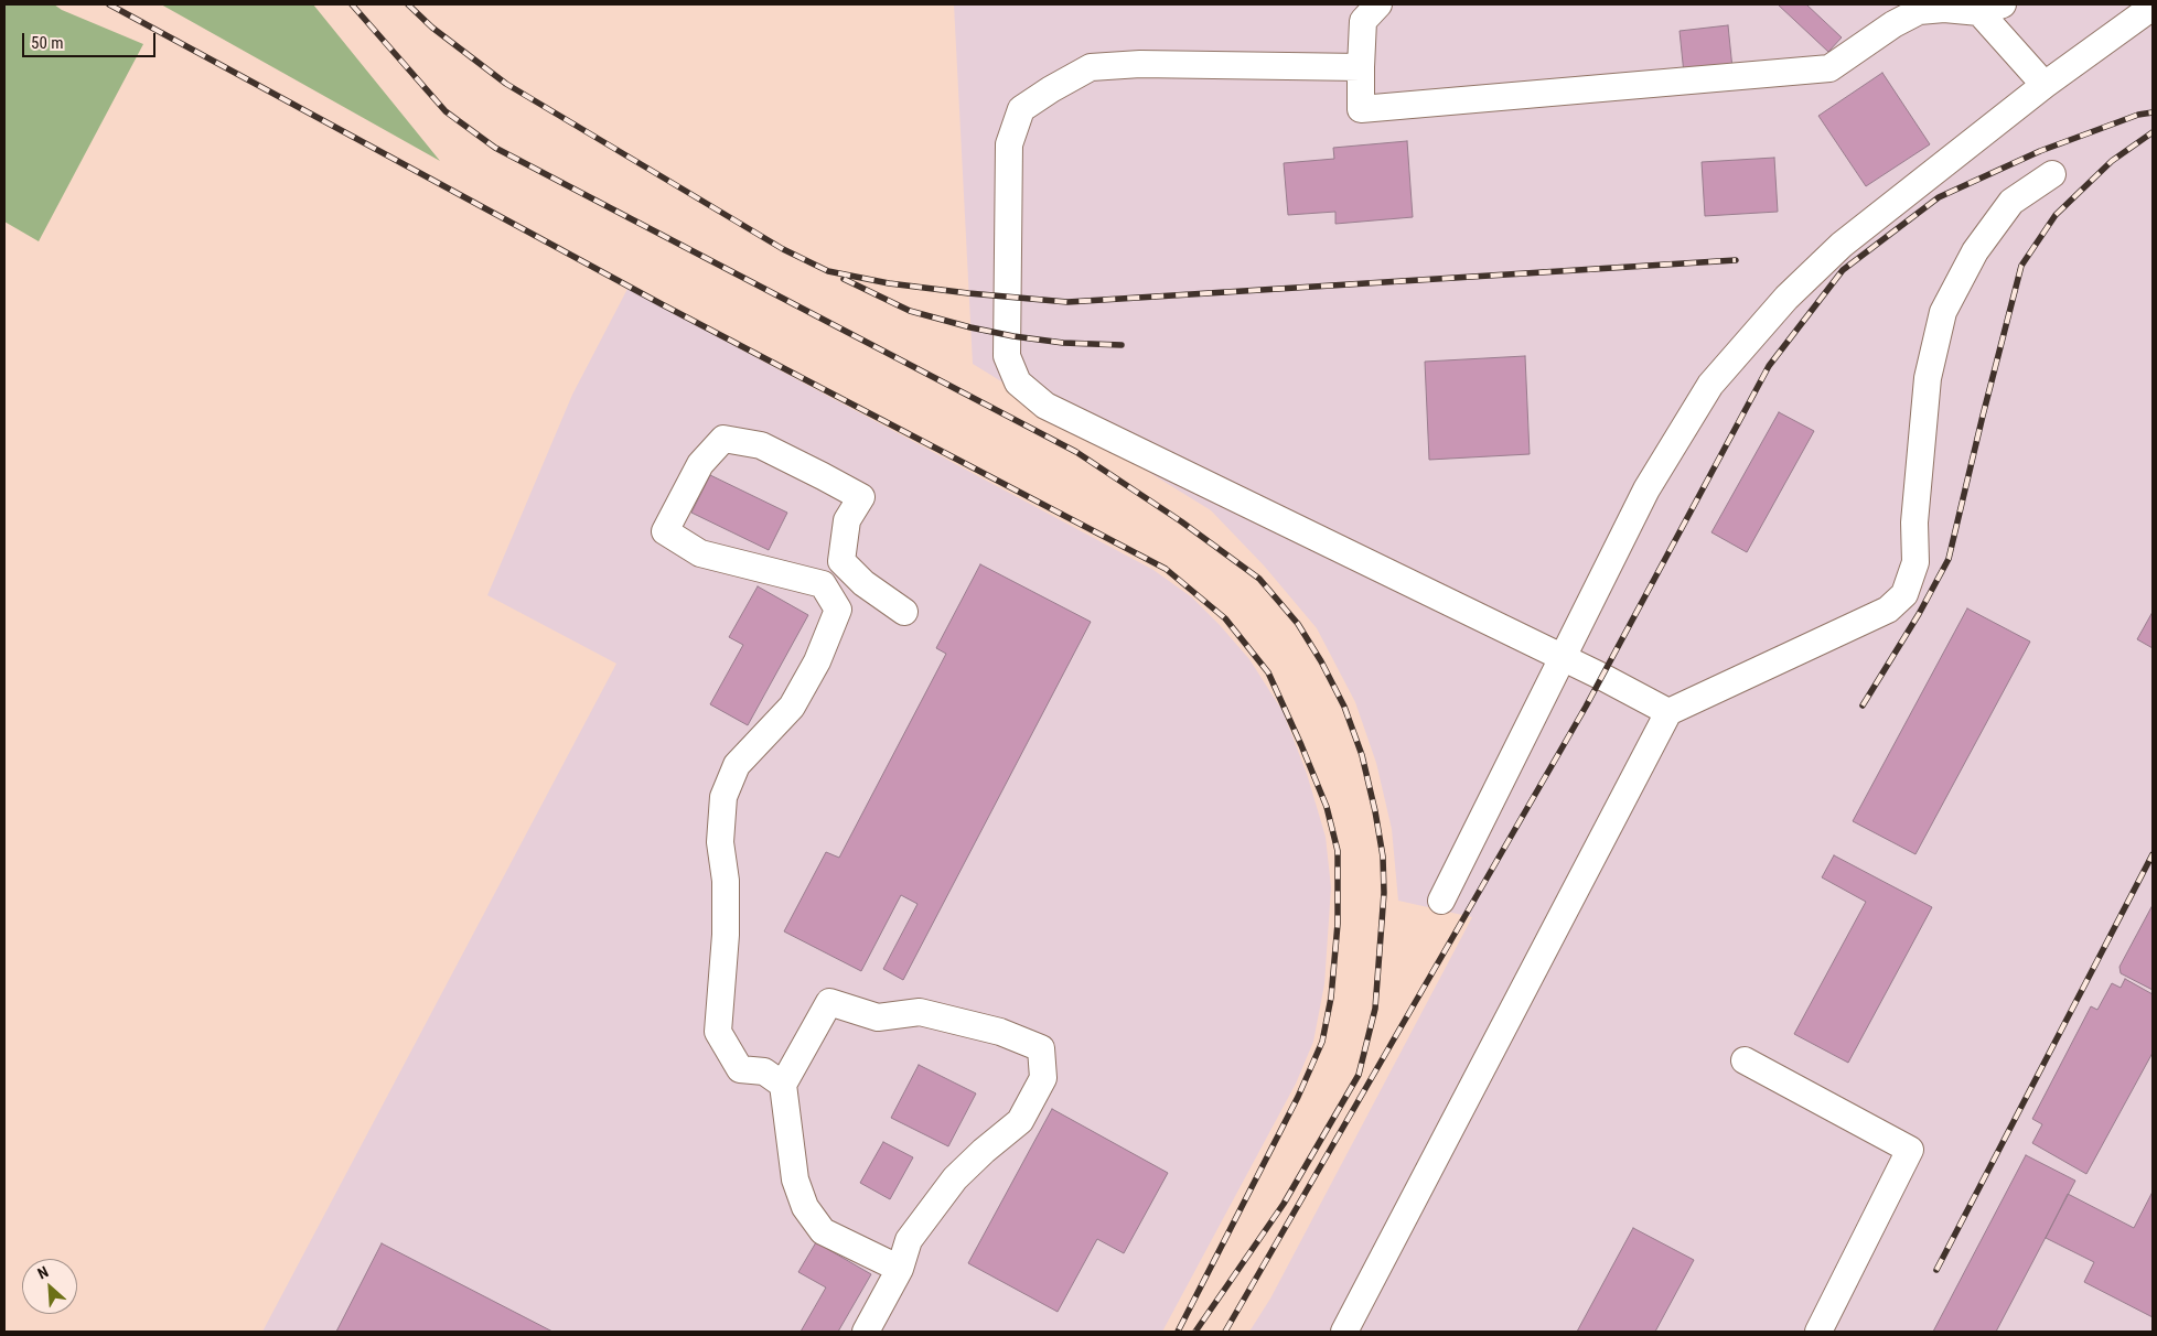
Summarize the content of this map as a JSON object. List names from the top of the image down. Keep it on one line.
{"scale_bar":"50 m","north":"top left"}
